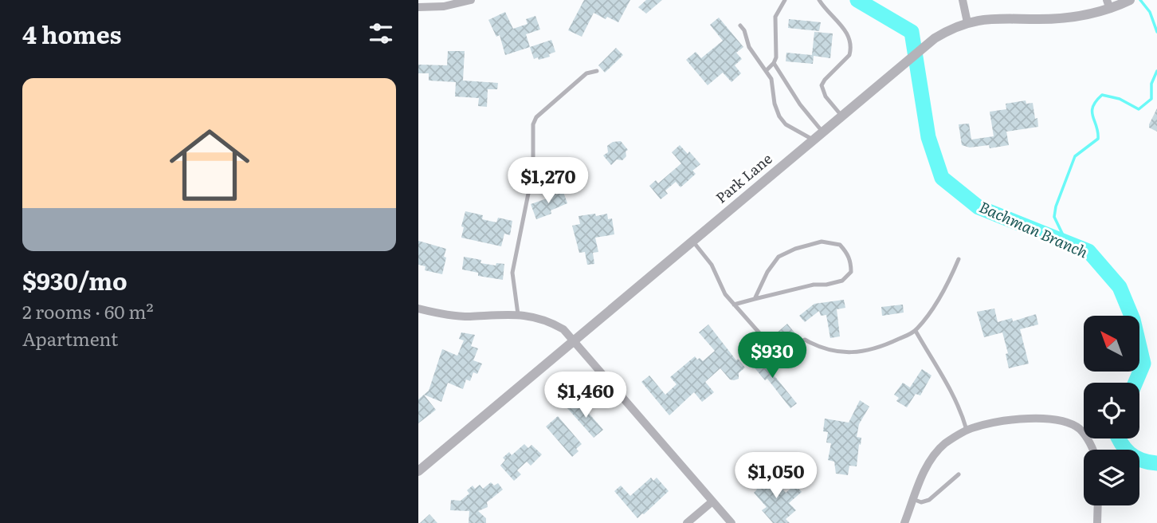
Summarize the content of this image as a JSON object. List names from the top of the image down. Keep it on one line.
{"streets":{"street":["Park Lane"]},"water":["Bachman Branch"],"north":"top left","page":{"heading":"4 homes","list":[{"name":"$930/mo","note":"2 rooms · 60 m² · Apartment"}],"price":["$1,270","$930","$1,460","$1,050"]}}
